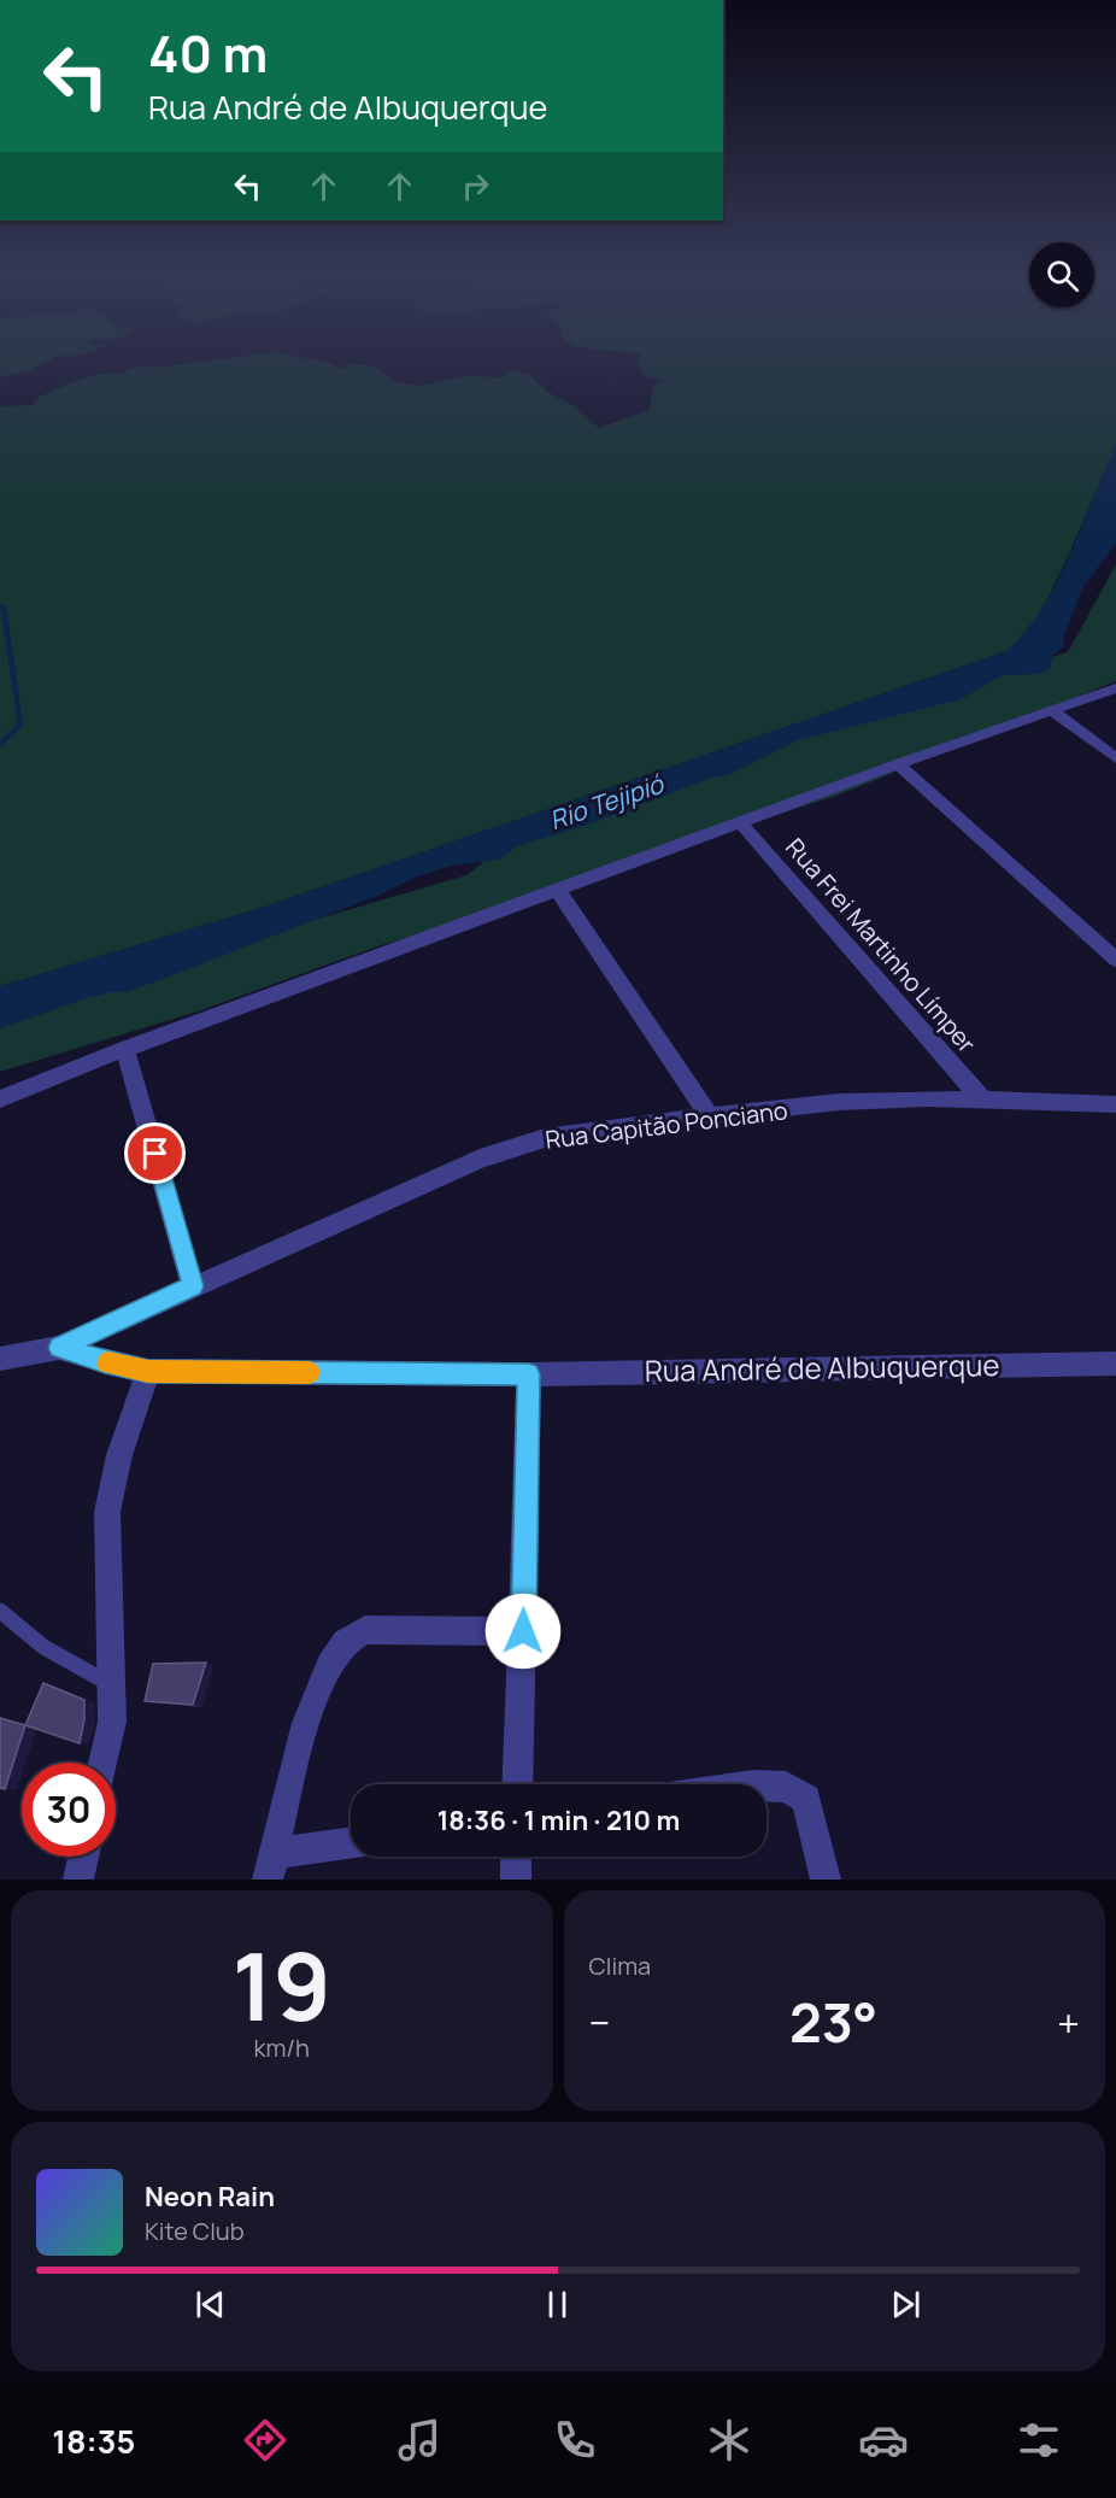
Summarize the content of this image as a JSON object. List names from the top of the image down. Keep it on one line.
{"streets":{"street":["Rua Frei Martinho Límper","Rua Capitão Ponciano","Rua André de Albuquerque"]},"crossings":[["Rua Frei Martinho Límper","Rua Capitão Ponciano"],["Rua Capitão Ponciano","Rua André de Albuquerque"]],"water":["Rio Tejipió"],"page":{"turn":["40 m","Rua André de Albuquerque"],"limit":"30","trip":"18:36 · 1 min · 210 m","tile":[["19","km/h"],"Clima"],"heat":["−","23°","+"],"song":["Neon Rain","Kite Club"],"tabs":"18:35"}}
